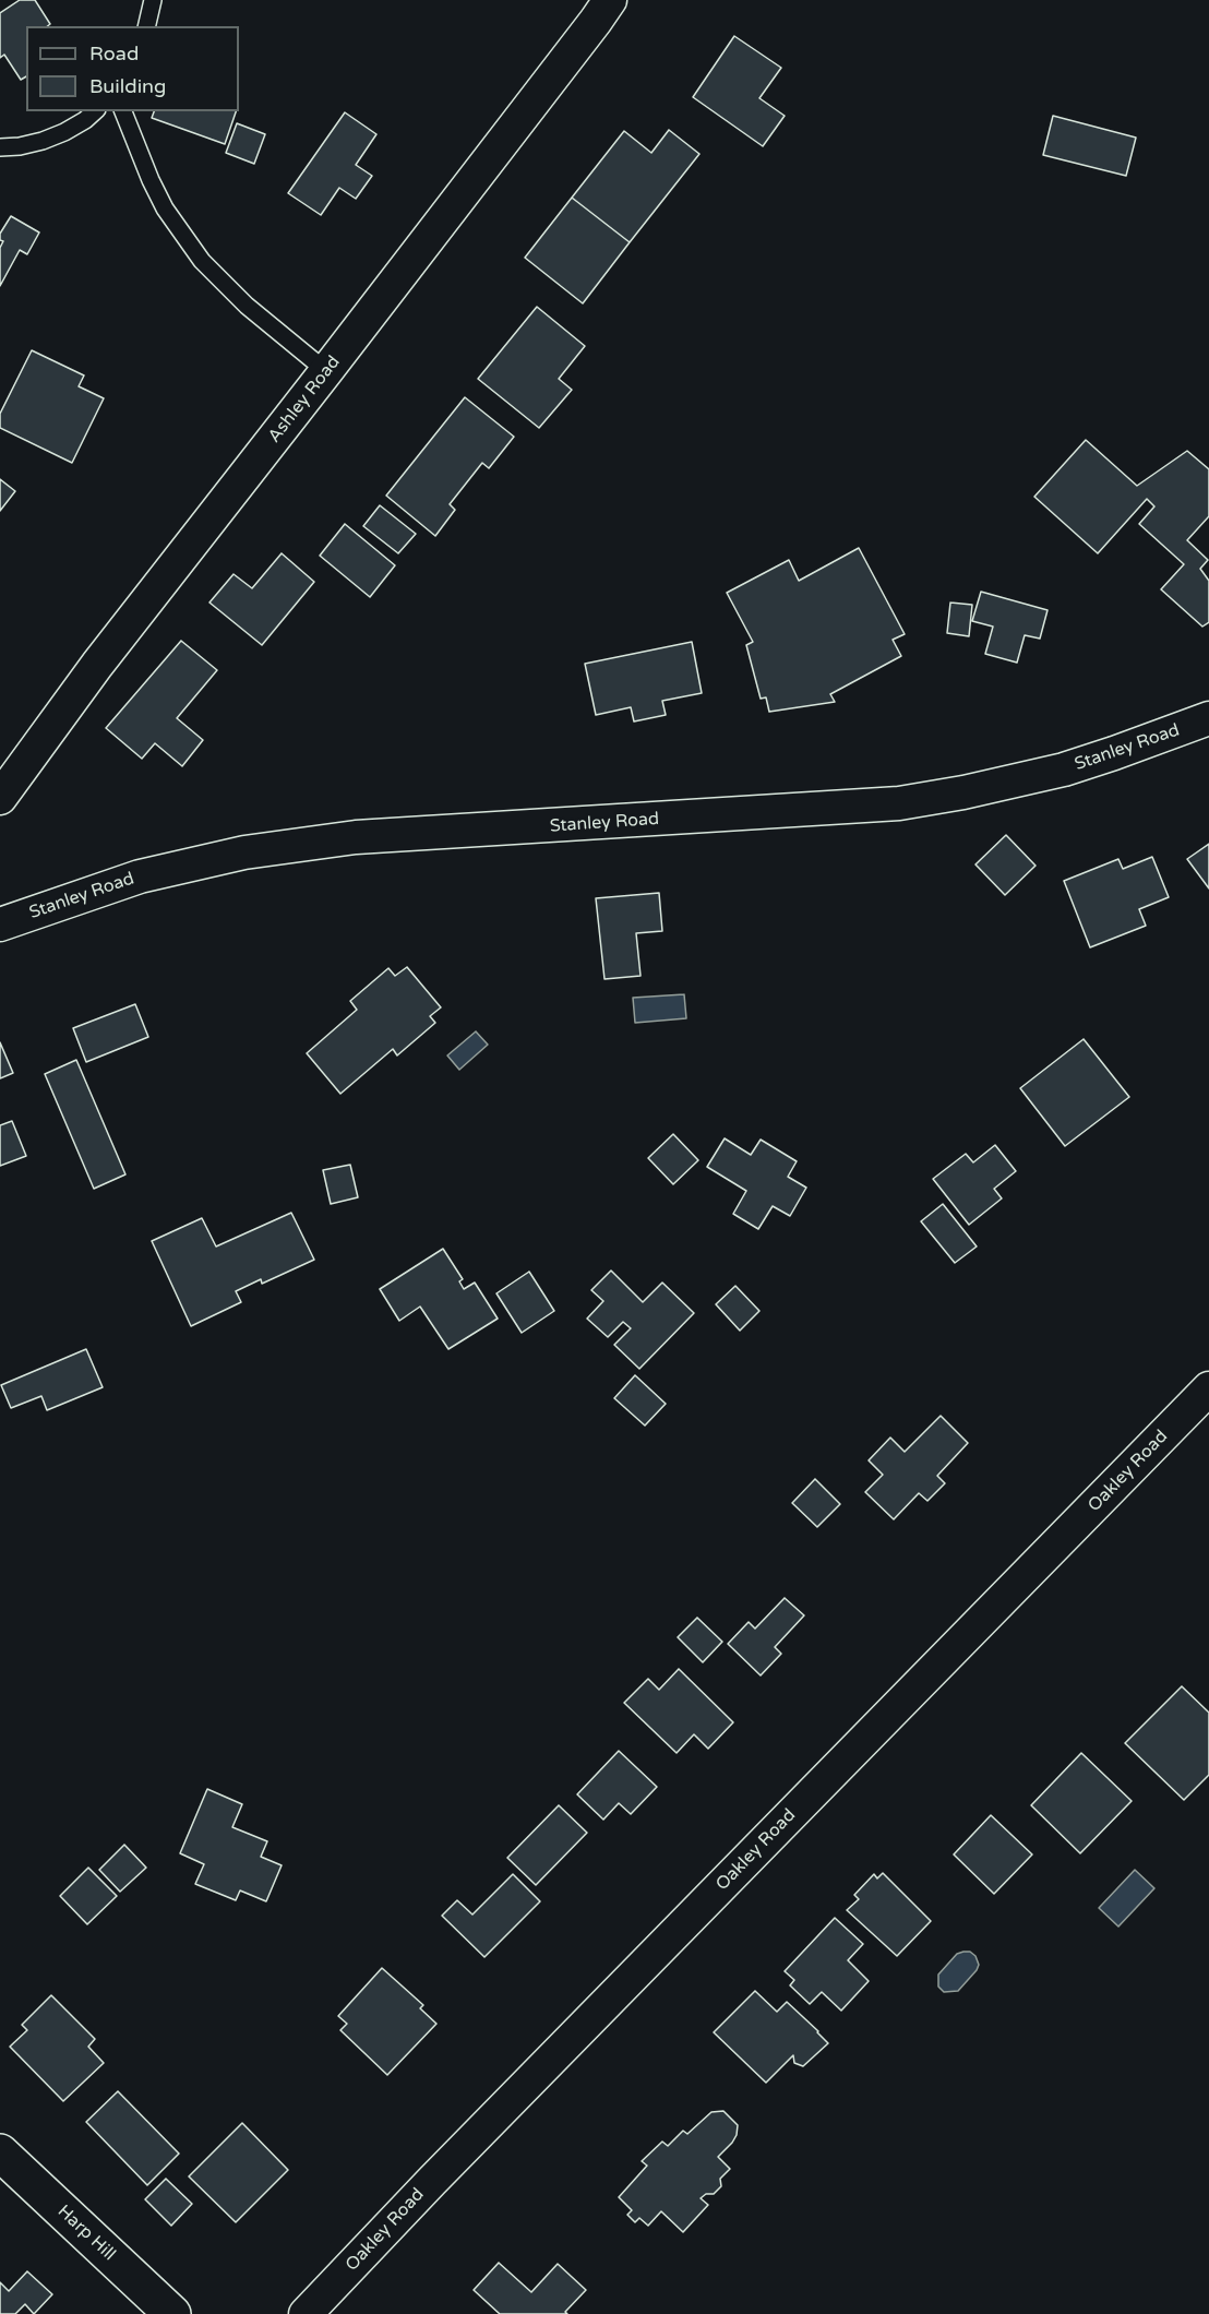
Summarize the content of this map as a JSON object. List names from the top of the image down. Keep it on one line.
{"streets":{"street":["Ashley Road","Stanley Road","Oakley Road","Harp Hill"]},"legend":["Road","Building"]}
